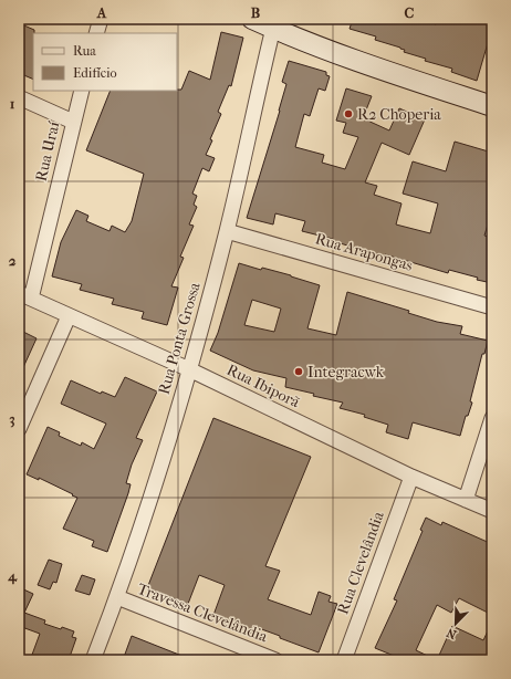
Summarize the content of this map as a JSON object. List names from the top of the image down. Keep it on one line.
{"streets":{"street":["Rua Uraí","Rua Arapongas","Rua Ponta Grossa","Rua Ibiporã","Rua Clevelândia","Travessa Clevelândia"]},"crossings":[["Rua Uraí","Rua Ibiporã"],["Rua Arapongas","Rua Ponta Grossa"],["Rua Ponta Grossa","Rua Ibiporã"],["Rua Ponta Grossa","Travessa Clevelândia"],["Rua Ibiporã","Rua Clevelândia"]],"places":["R2 Choperia","Integracwk"],"legend":["Rua","Edifício"],"north":"bottom left","grid":{"columns":["A","B","C"],"rows":["1","2","3","4"]}}
